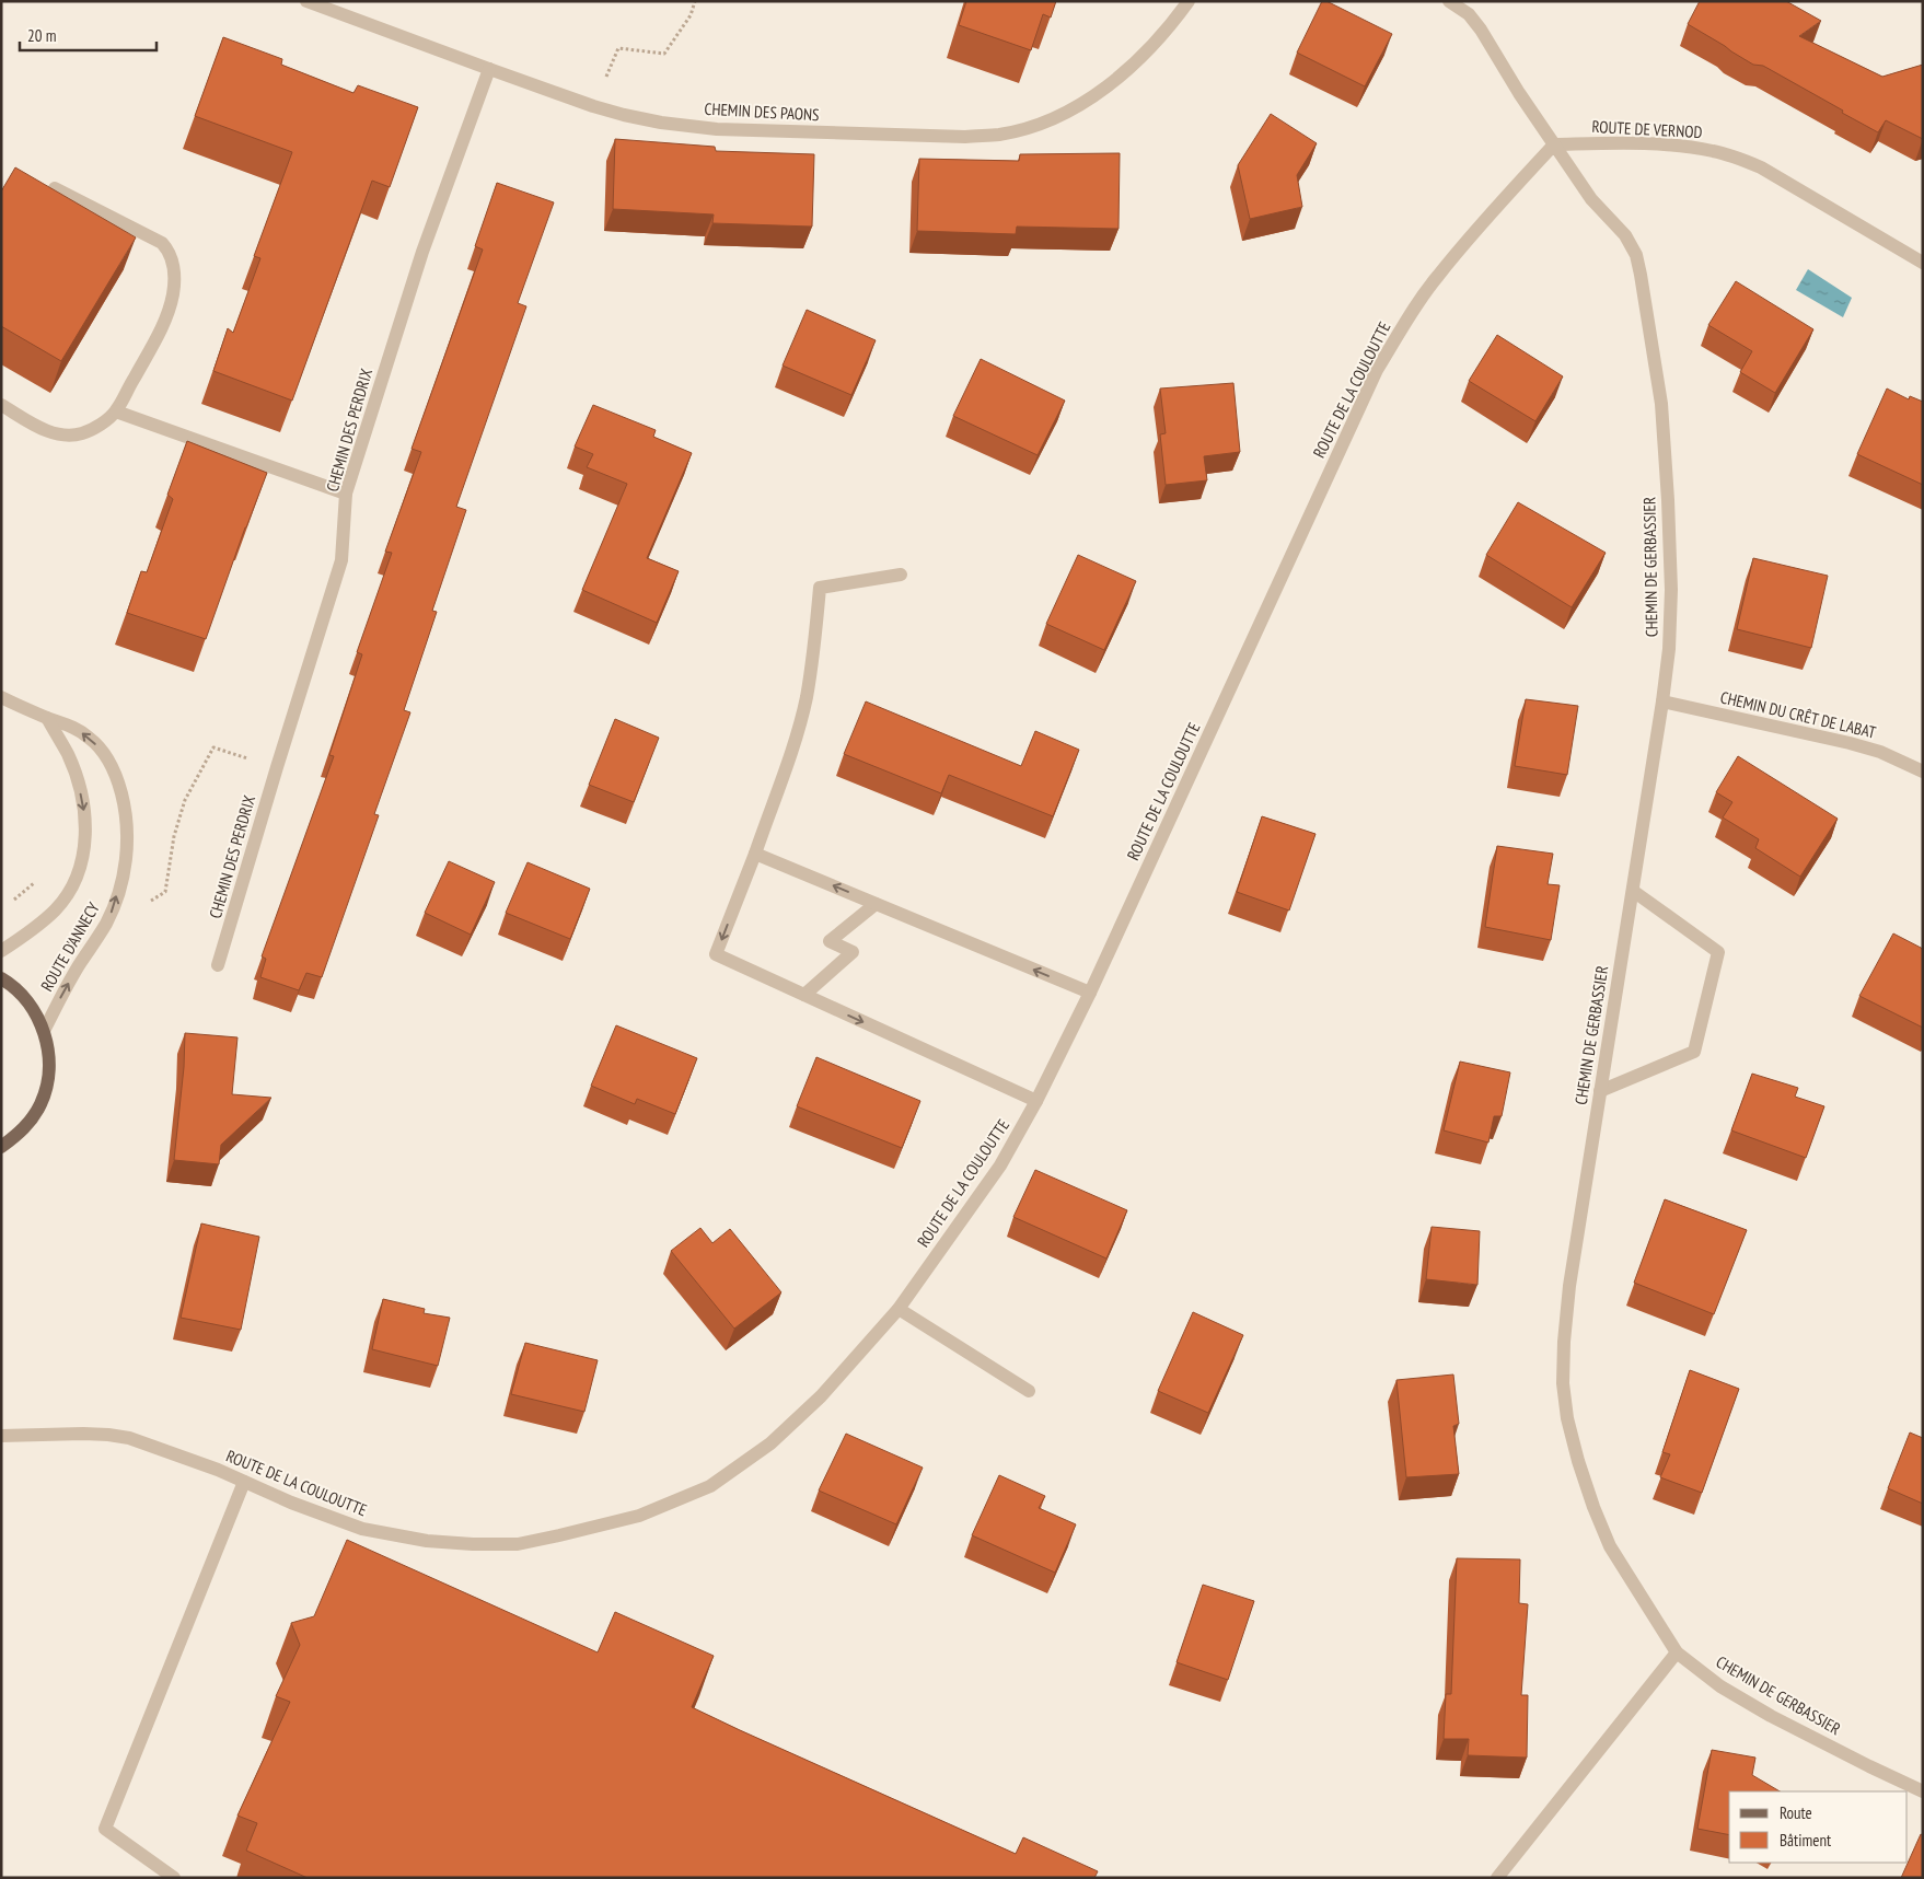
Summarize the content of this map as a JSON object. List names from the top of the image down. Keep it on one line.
{"streets":{"main road":["ROUTE D'ANNECY"],"street":["CHEMIN DES PAONS","ROUTE DE VERNOD","ROUTE DE LA COULOUTTE","CHEMIN DES PERDRIX","CHEMIN DE GERBASSIER","CHEMIN DU CRÊT DE LABAT"]},"crossings":[["CHEMIN DES PAONS","CHEMIN DES PERDRIX"],["ROUTE DE VERNOD","ROUTE DE LA COULOUTTE"],["ROUTE DE VERNOD","CHEMIN DE GERBASSIER"],["ROUTE DE LA COULOUTTE","CHEMIN DE GERBASSIER"],["CHEMIN DE GERBASSIER","CHEMIN DU CRÊT DE LABAT"]],"legend":["Route","Bâtiment"],"scale_bar":"20 m"}
